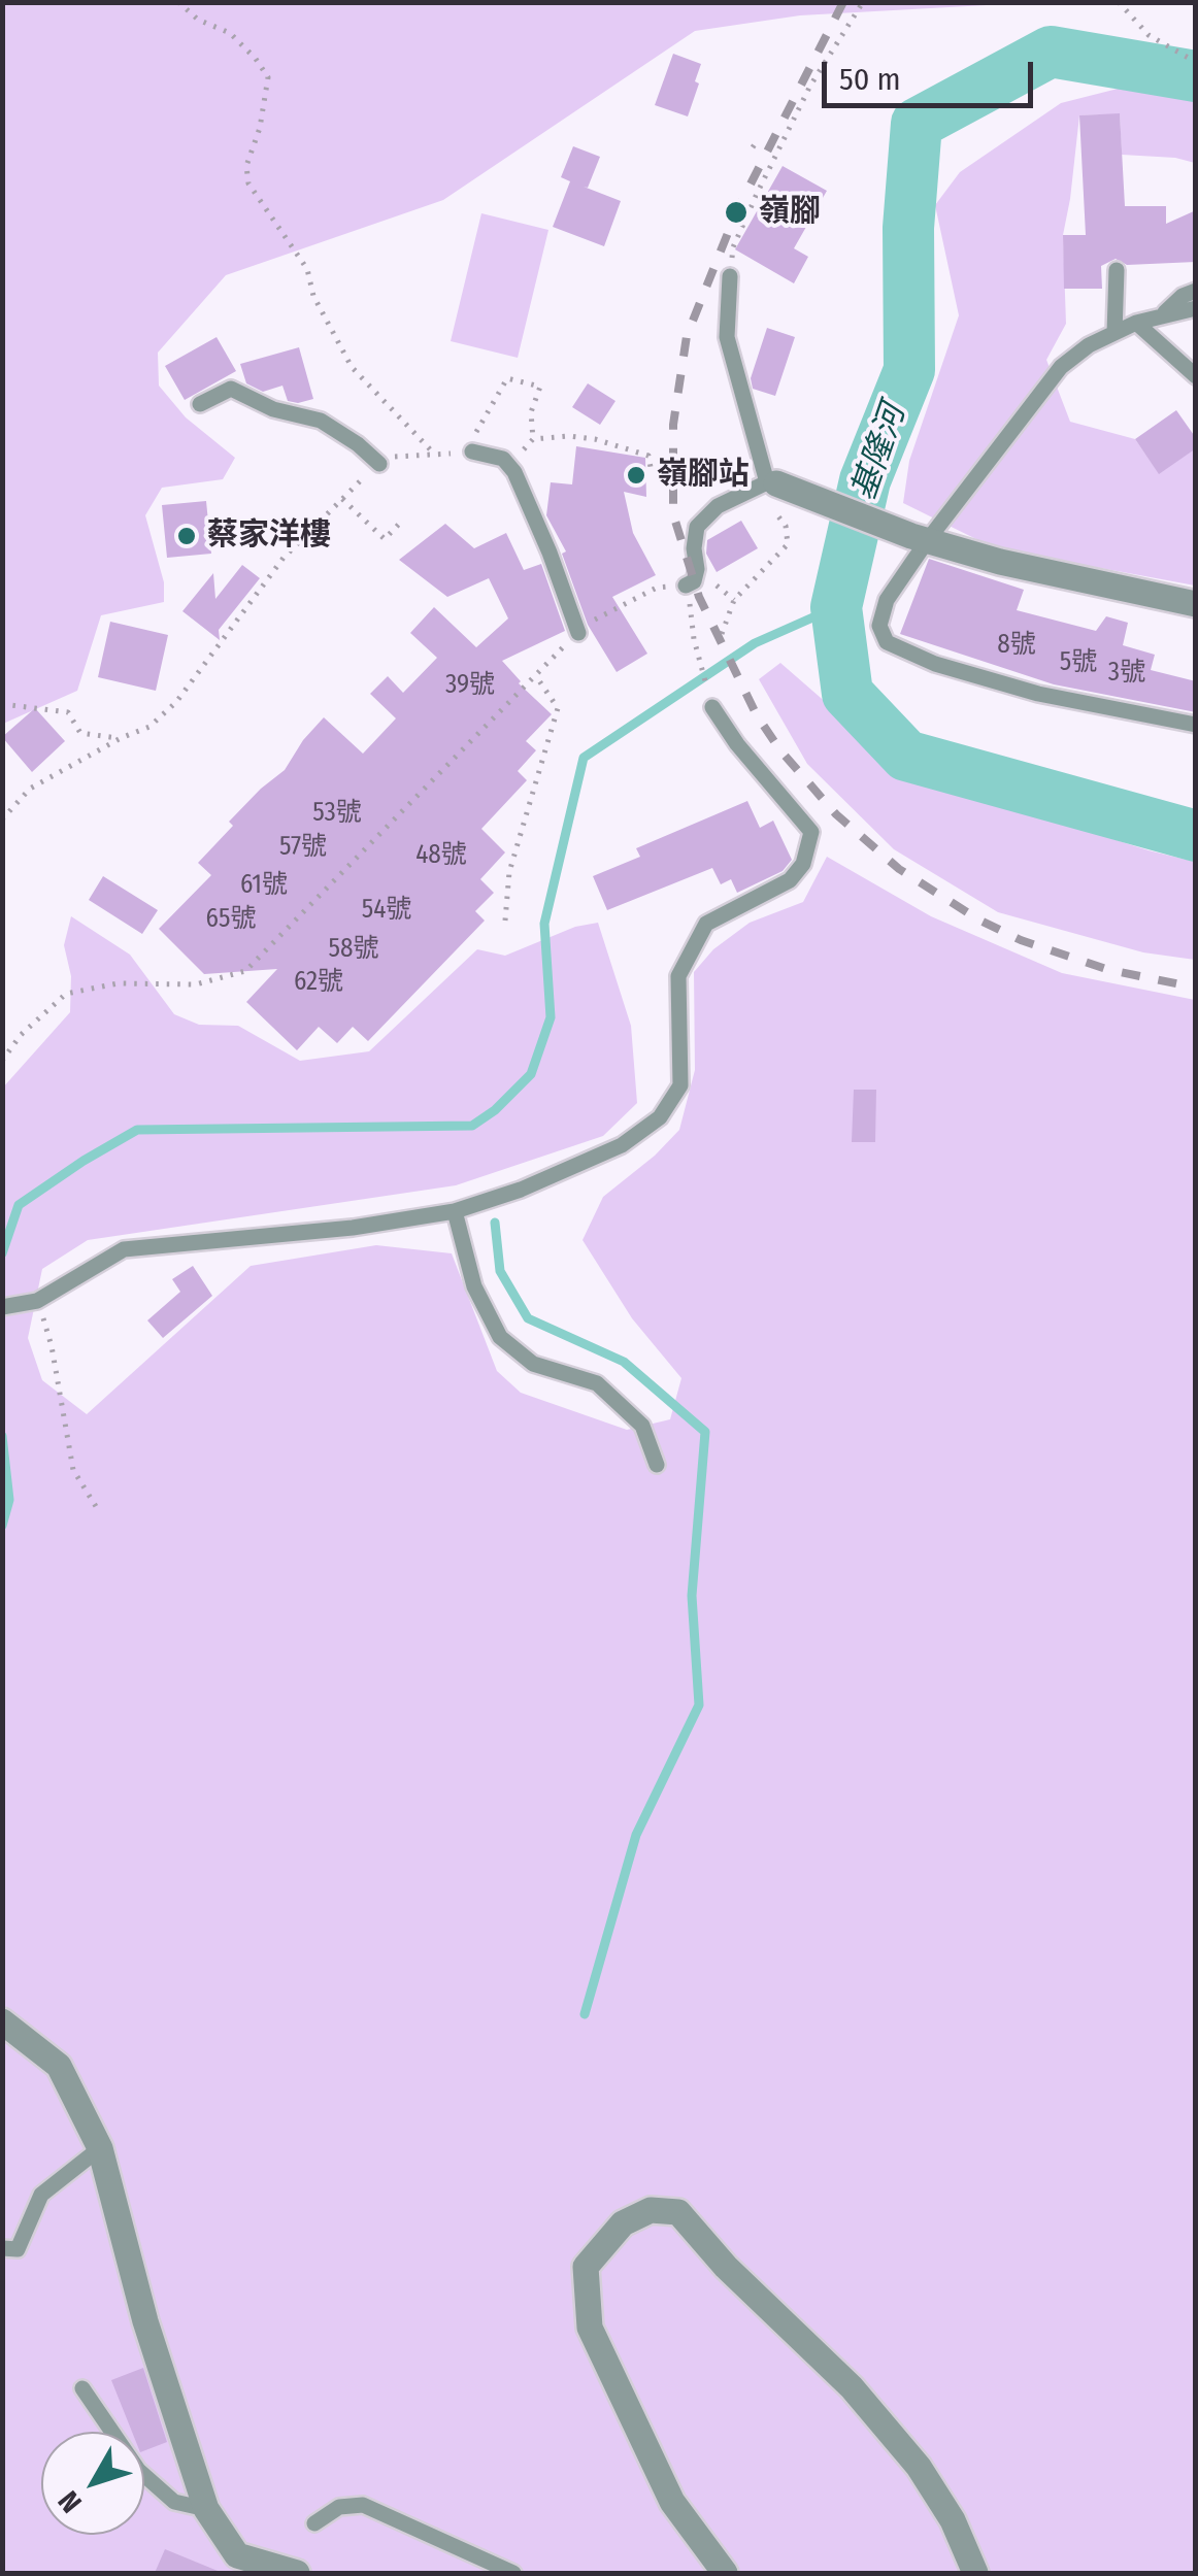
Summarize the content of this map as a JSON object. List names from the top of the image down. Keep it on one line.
{"water":["基隆河"],"places":["嶺腳","嶺腳站","蔡家洋樓"],"house_numbers":["8號","5號","3號","39號","53號","57號","48號","61號","54號","65號","58號","62號"],"scale_bar":"50 m","north":"bottom left"}
